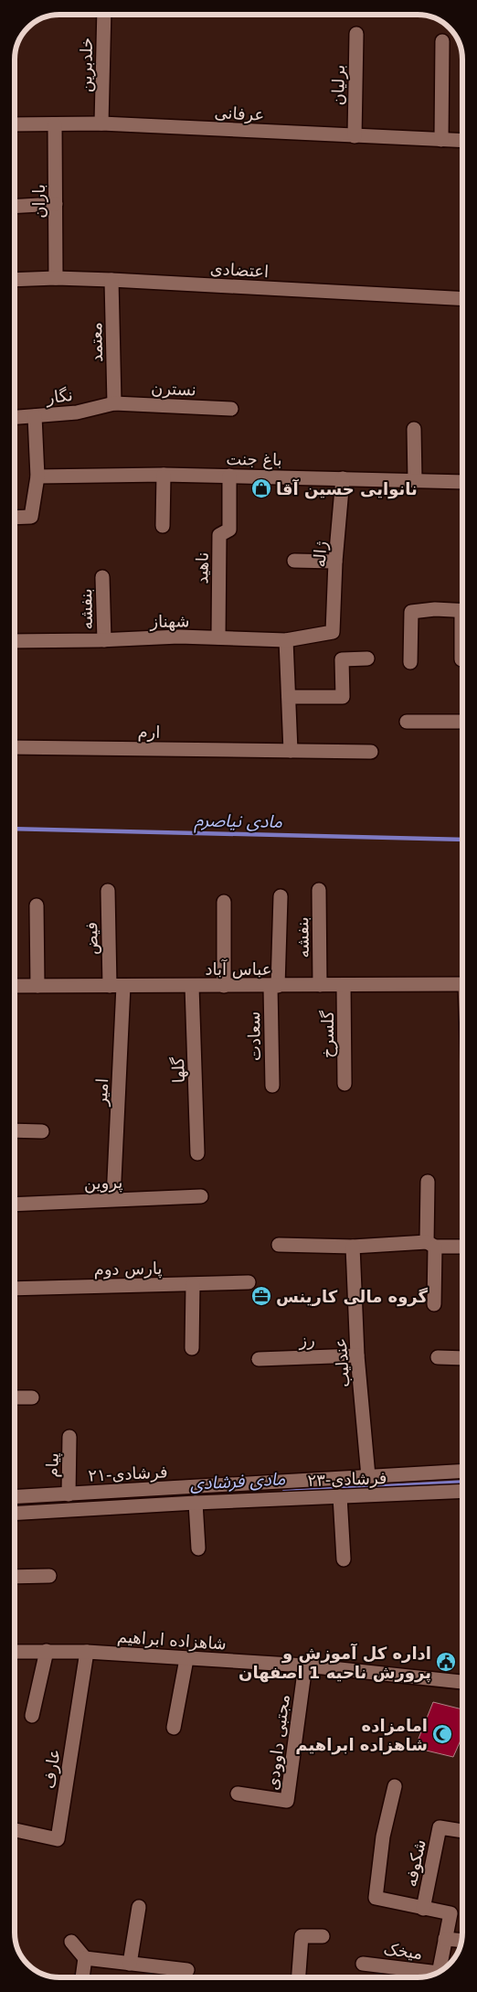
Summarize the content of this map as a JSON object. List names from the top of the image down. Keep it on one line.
{"streets":{"street":["خلدبرین","برلیان","عرفانی","باران","اعتضادی","معتمد","نسترن","نگار","باغ جنت","ژاله","ناهید","بنفشه","شهناز","ارم","فیض","عباس آباد","گلسرخ","سعادت","گلها","امیر","پروین","پارس دوم","رز","عندلیب","پیام","۲۱-فرشادی","۲۳-فرشادی","شاهزاده ابراهیم","مجتبی داوودی","عارف","شکوفه","میخک"]},"crossings":[["خلدبرین","عرفانی"],["برلیان","عرفانی"],["عرفانی","باران"],["باران","اعتضادی"],["اعتضادی","معتمد"],["معتمد","نسترن"],["معتمد","نگار"],["نسترن","نگار"],["باغ جنت","ژاله"],["باغ جنت","ناهید"],["ژاله","شهناز"],["ناهید","شهناز"],["بنفشه","شهناز"],["بنفشه","عباس آباد"],["فیض","عباس آباد"],["فیض","امیر"],["عباس آباد","گلسرخ"],["عباس آباد","سعادت"],["عباس آباد","گلها"],["عباس آباد","امیر"],["امیر","پروین"],["رز","عندلیب"],["عندلیب","۲۱-فرشادی"],["پیام","۲۱-فرشادی"],["شاهزاده ابراهیم","مجتبی داوودی"],["شاهزاده ابراهیم","عارف"]],"water":["مادی نیاصرم","مادی فرشادی"],"places":{"shop":["نانوایی حسین آقا"],"office":["گروه مالی کارینس"],"public building":["اداره کل آموزش و پرورش ناحیه 1 اصفهان"],"mosque":["امامزاده شاهزاده ابراهیم"]}}
